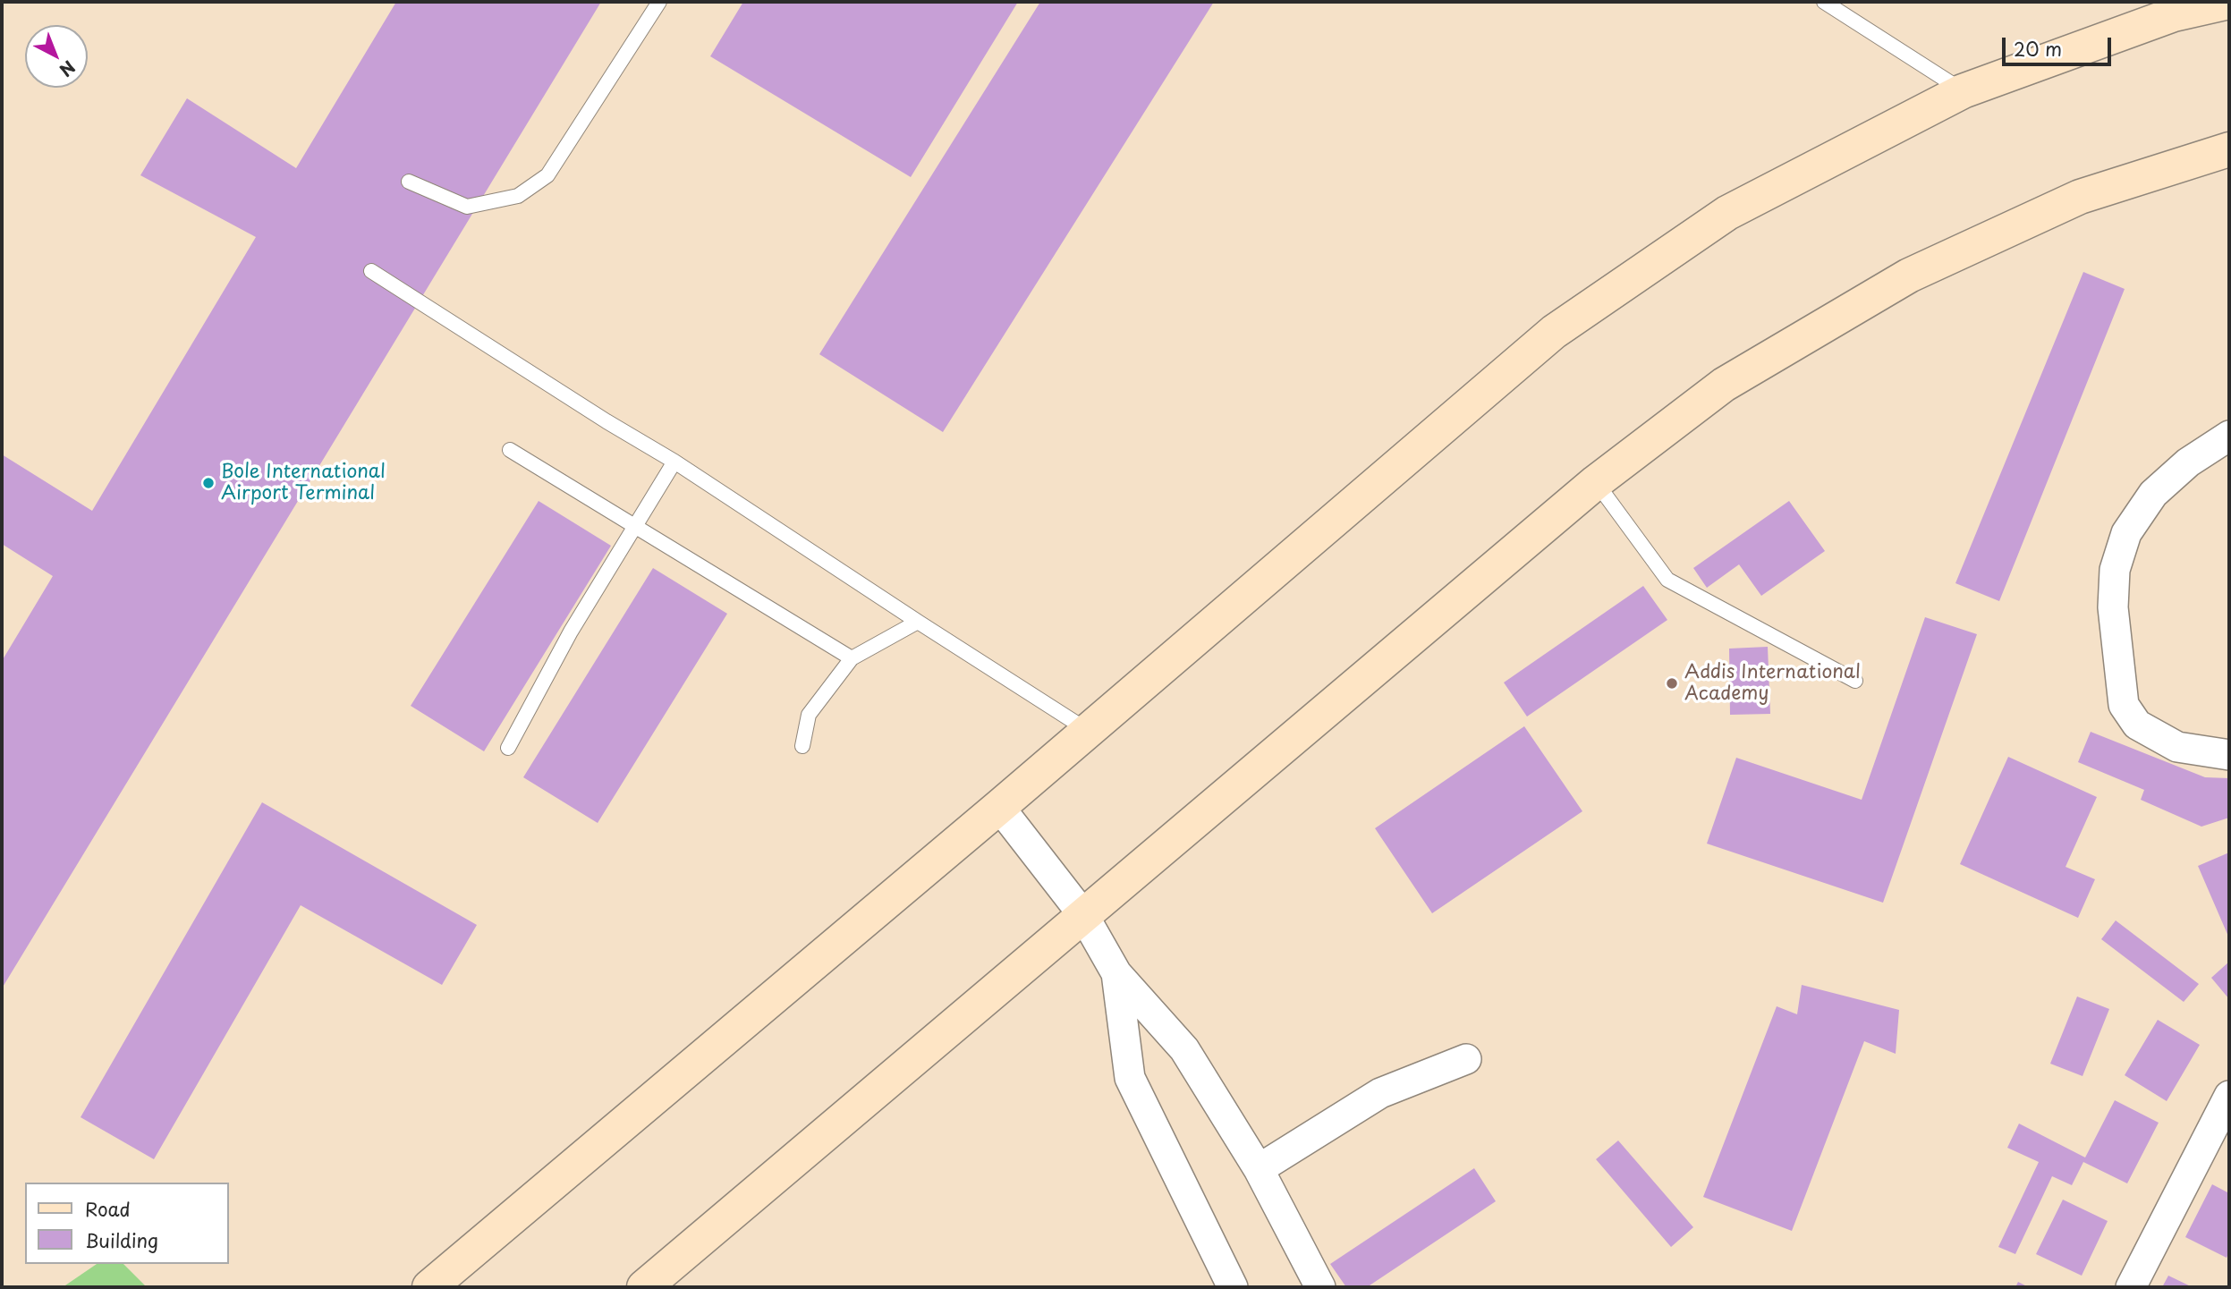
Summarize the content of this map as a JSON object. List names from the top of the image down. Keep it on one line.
{"places":["Bole International Airport Terminal","Addis International Academy"],"legend":["Road","Building"],"scale_bar":"20 m","north":"bottom right"}
